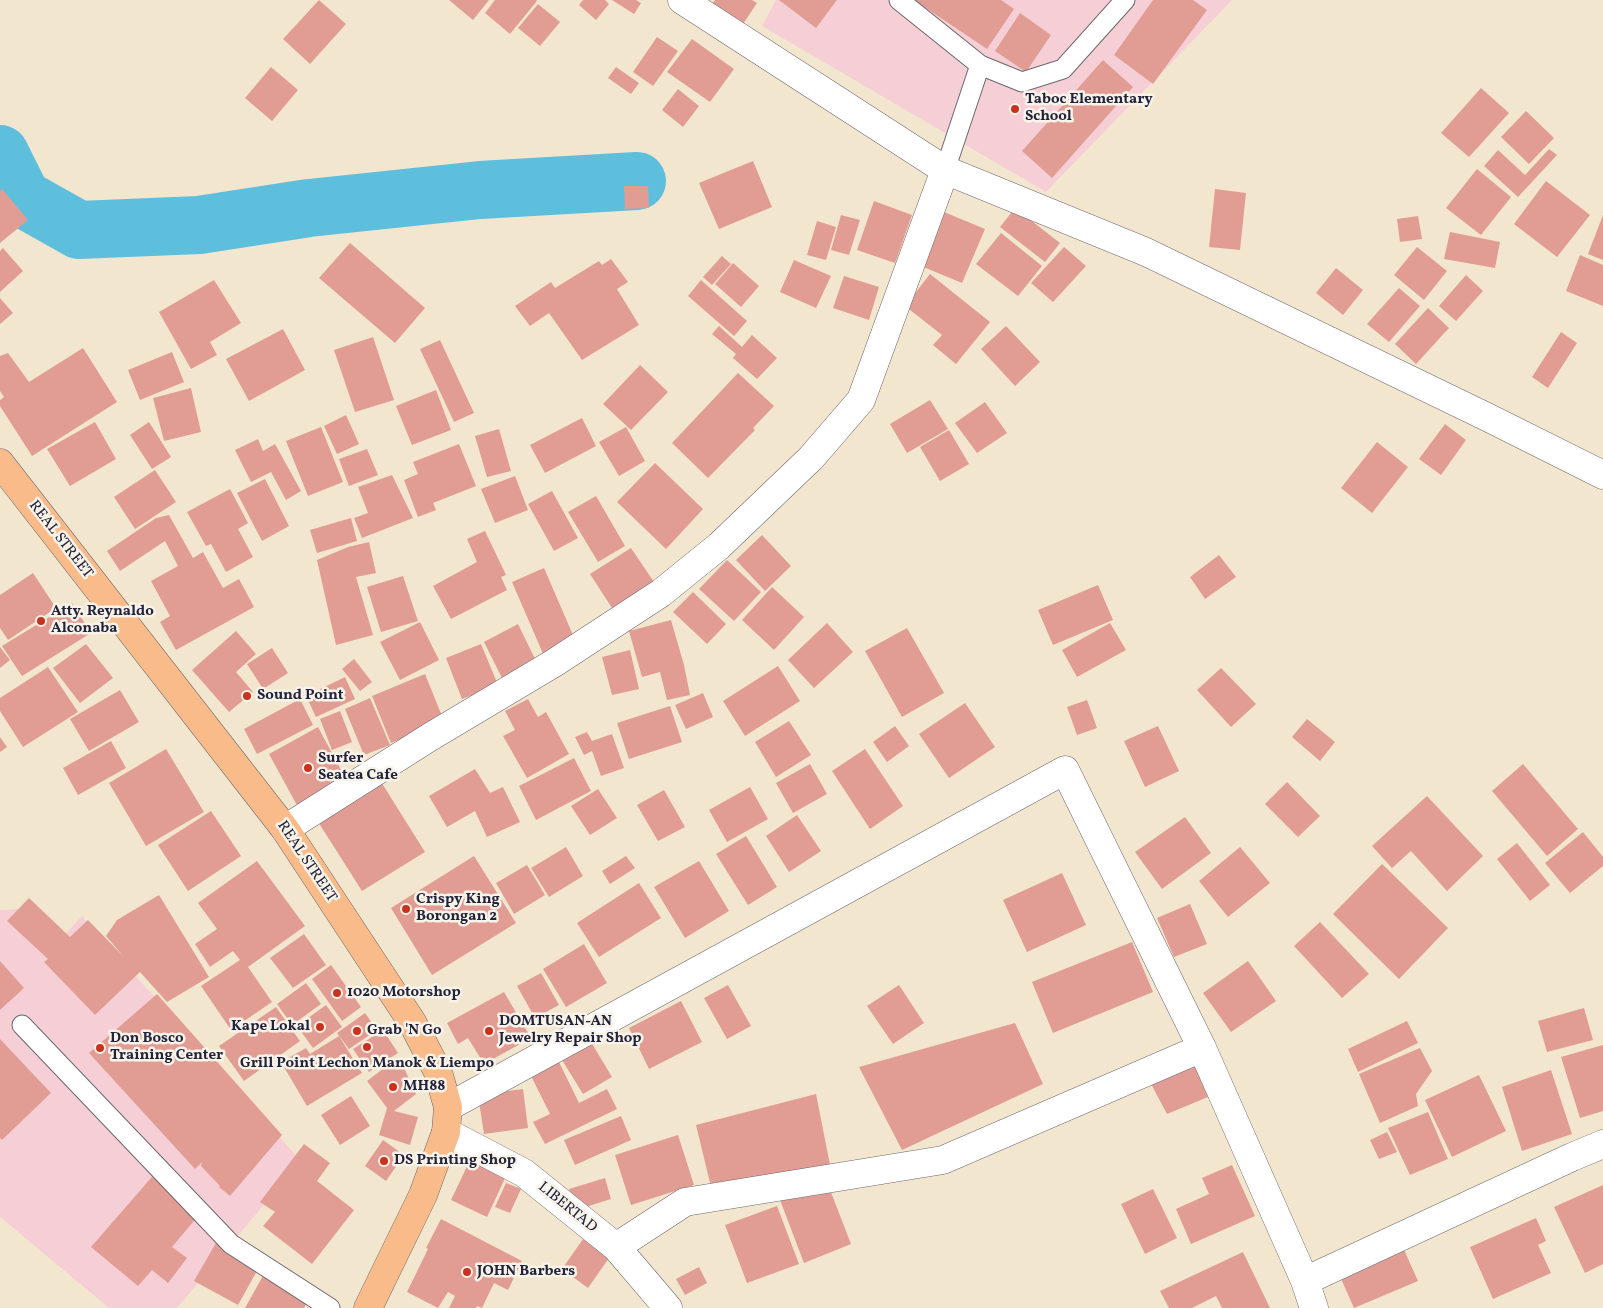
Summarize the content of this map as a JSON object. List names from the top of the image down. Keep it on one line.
{"streets":{"main road":["REAL STREET"],"street":["LIBERTAD"]},"crossings":[["REAL STREET","LIBERTAD"]],"places":["Taboc Elementary School","Atty. Reynaldo Alconaba","Sound Point","Surfer Seatea Cafe","Crispy King Borongan 2","1020 Motorshop","Kape Lokal","Grab 'N Go","DOMTUSAN-AN Jewelry Repair Shop","Grill Point Lechon Manok & Liempo","Don Bosco Training Center","MH88","DS Printing Shop","JOHN Barbers"]}
